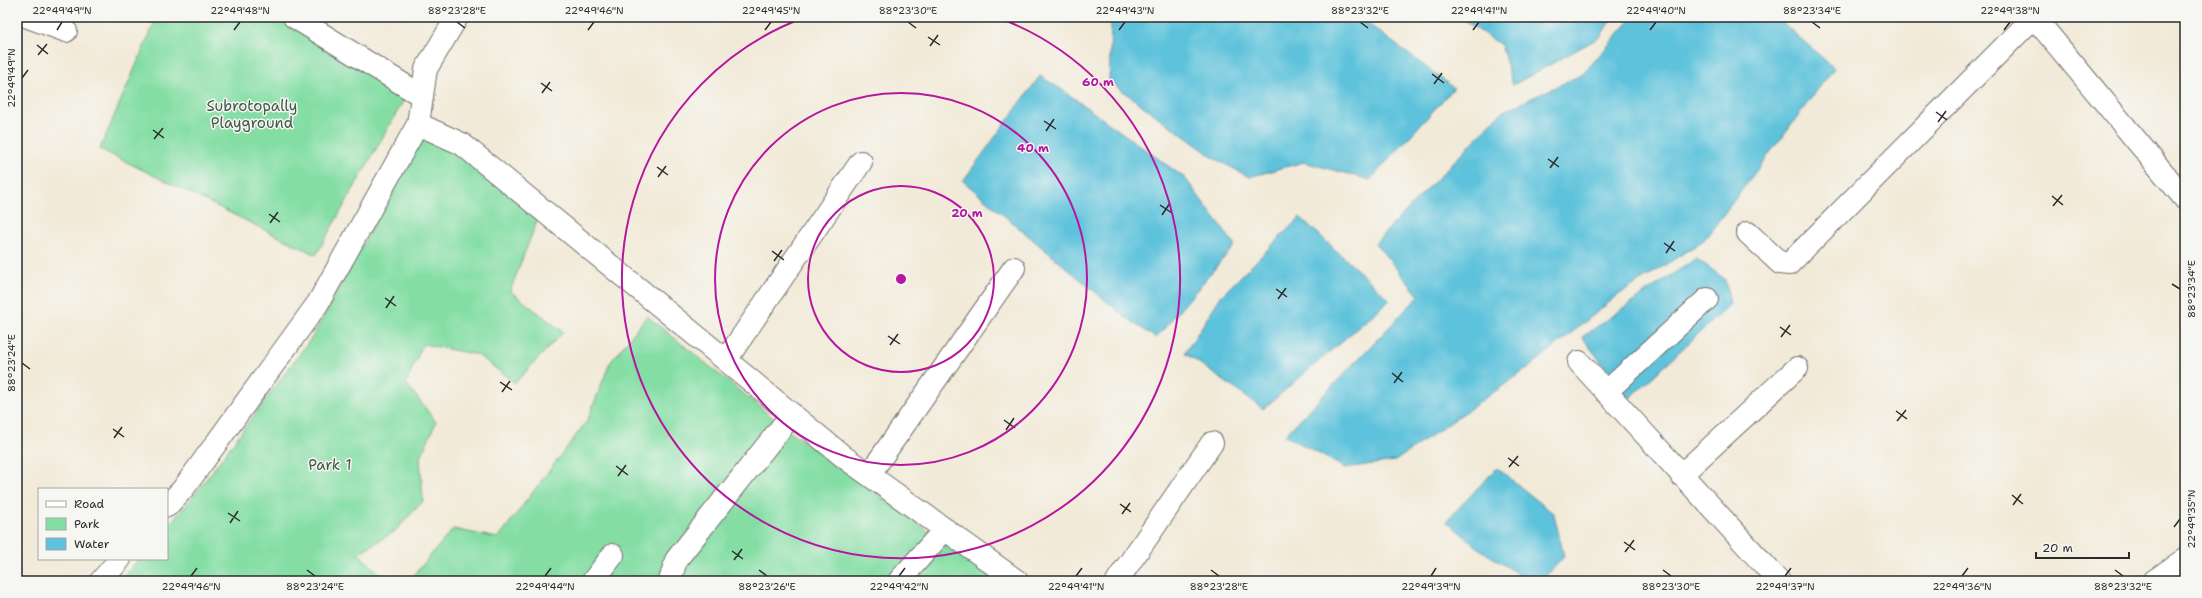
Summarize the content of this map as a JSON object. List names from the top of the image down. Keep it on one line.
{"parks":["Subrotopally Playground","Park 1"],"legend":["Road","Park","Water"],"scale_bar":"20 m","coordinates":["22°49'49\"N","22°49'48\"N","88°23'28\"E","22°49'46\"N","22°49'45\"N","88°23'30\"E","22°49'43\"N","88°23'32\"E","22°49'41\"N","22°49'40\"N","88°23'34\"E","22°49'38\"N","88°23'24\"E","22°49'35\"N","22°49'44\"N","88°23'26\"E","22°49'42\"N","22°49'39\"N","22°49'37\"N","22°49'36\"N"],"rings":["60 m","40 m","20 m"]}
